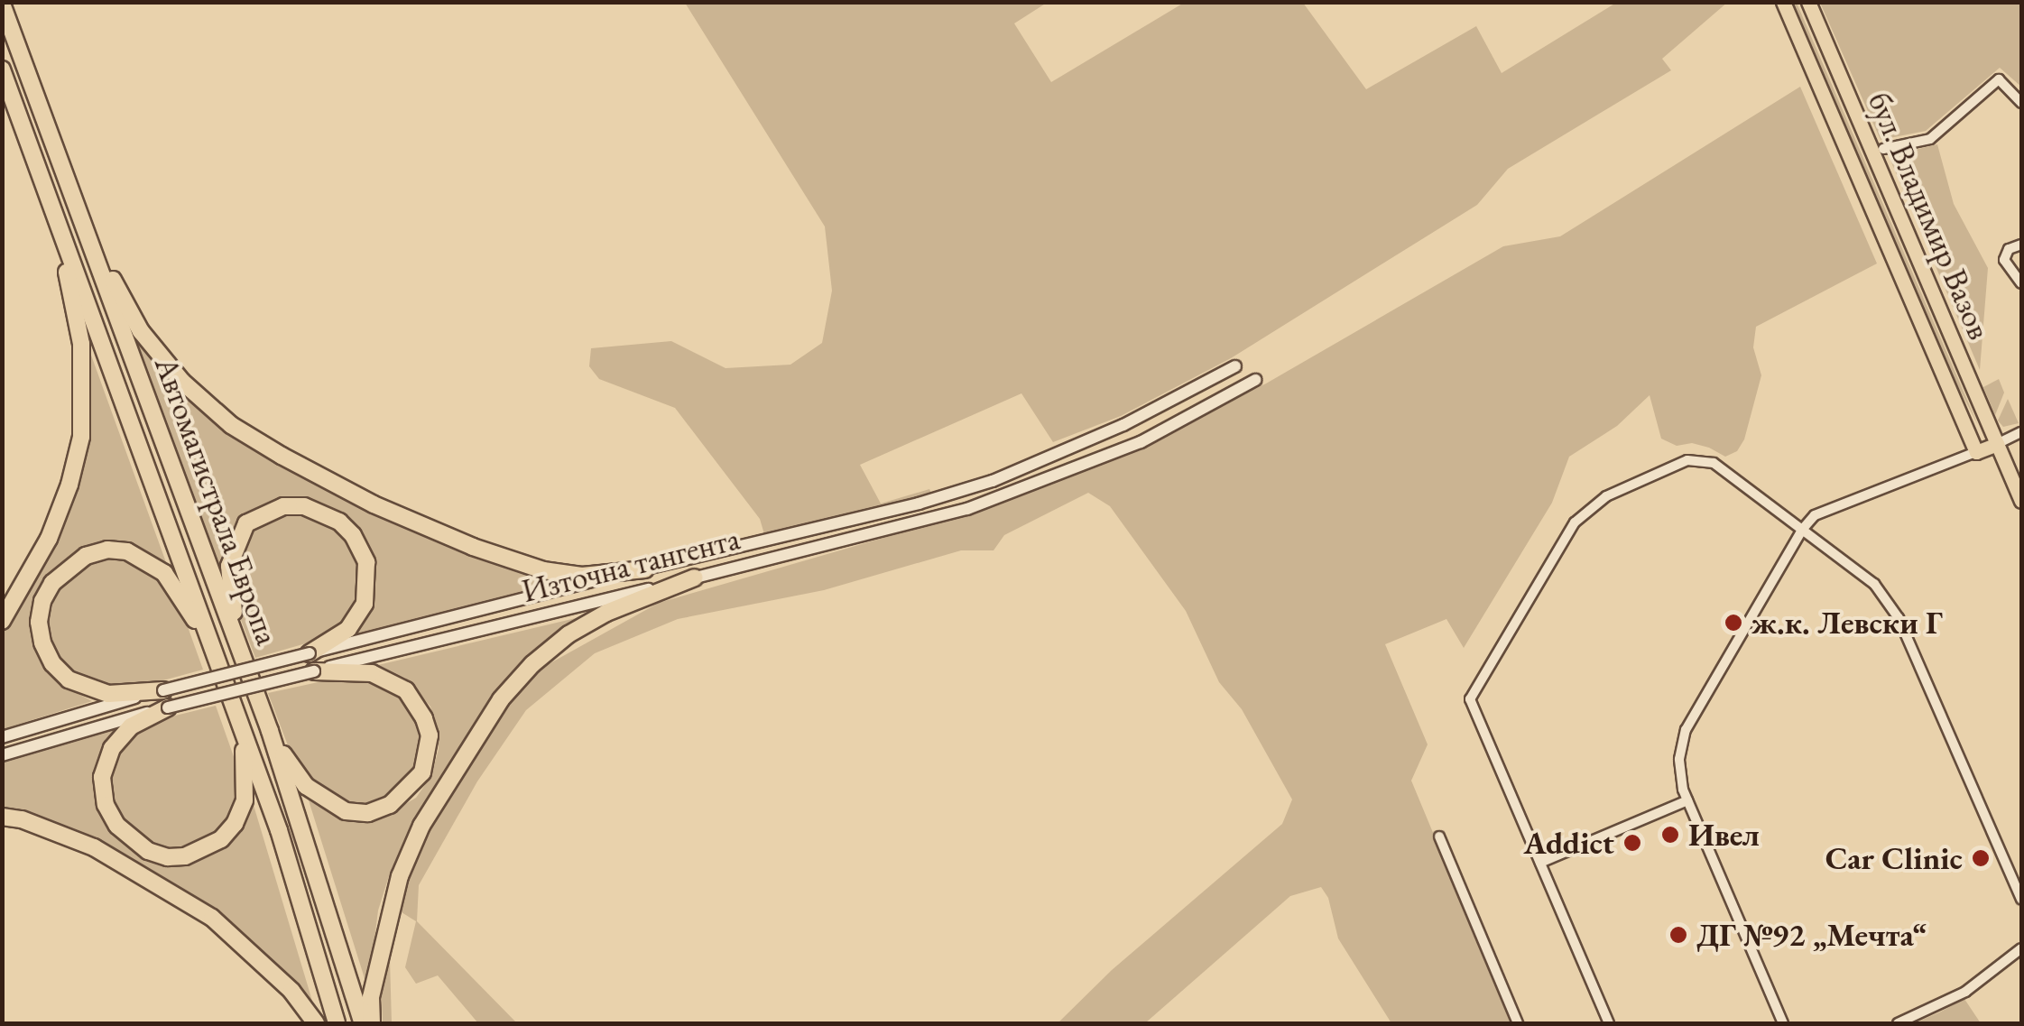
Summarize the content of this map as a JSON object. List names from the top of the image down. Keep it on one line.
{"streets":{"highway":["Автомагистрала Европа"],"main road":["бул. Владимир Вазов"],"street":["Източна тангента"]},"places":["ж.к. Левски Г","Ивел","Addict","Car Clinic","ДГ №92 „Мечта“"]}
